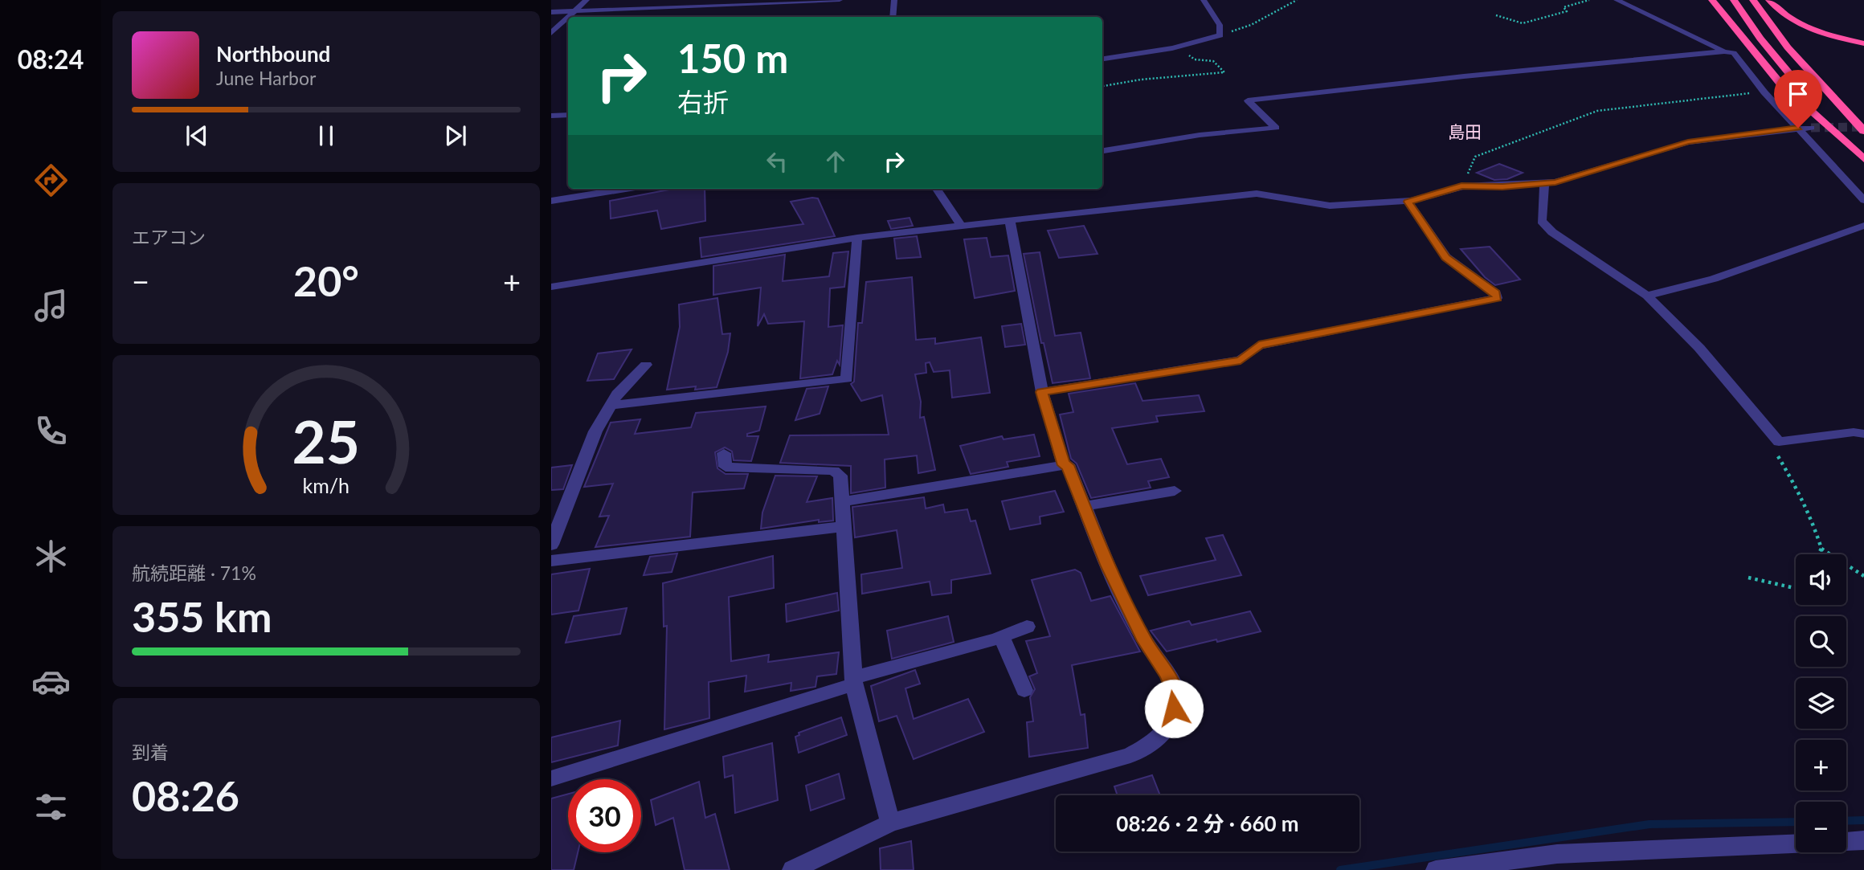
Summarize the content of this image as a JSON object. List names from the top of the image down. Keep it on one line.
{"districts":["島田"],"page":{"tabs":"08:24","turn":["150 m","右折"],"song":["Northbound","June Harbor"],"tile":["エアコン",["航続距離 · 71%","355 km"],["到着","08:26"]],"heat":["−","20°","+"],"map_buttons":["+","−"],"limit":"30","trip":"08:26 · 2 分 · 660 m","gauge":["25","km/h"]}}
